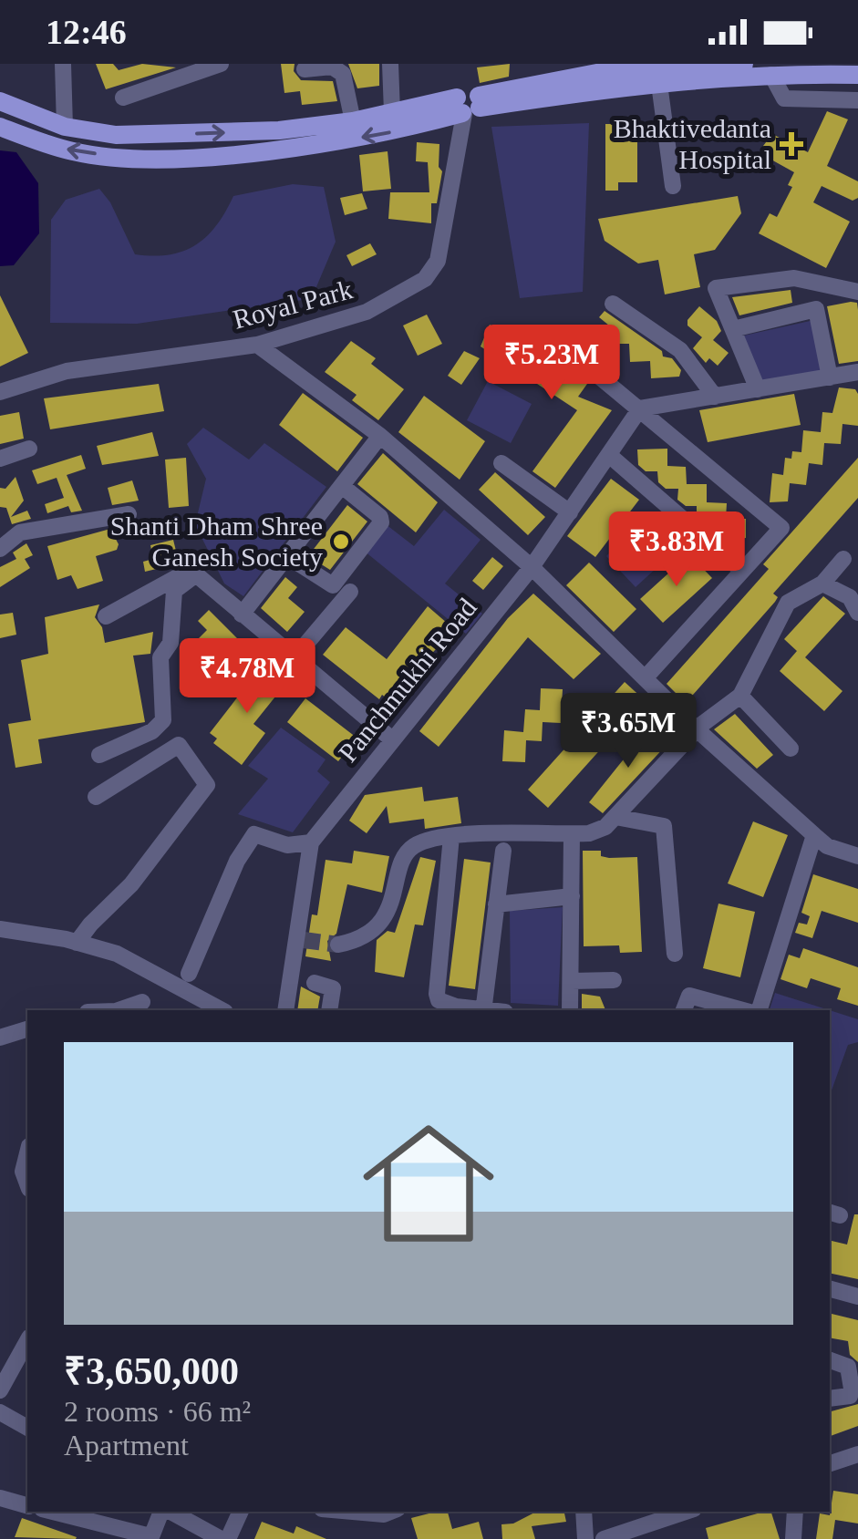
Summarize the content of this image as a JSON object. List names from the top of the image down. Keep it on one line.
{"streets":{"street":["Royal Park","Panchmukhi Road"]},"places":{"health":["Bhaktivedanta Hospital"],"other":["Shanti Dham Shree Ganesh Society"]},"page":{"status":"12:46","price":["₹5.23M","₹3.83M","₹4.78M","₹3.65M"],"list":[{"name":"₹3,650,000","note":"2 rooms · 66 m² · Apartment"}]}}
